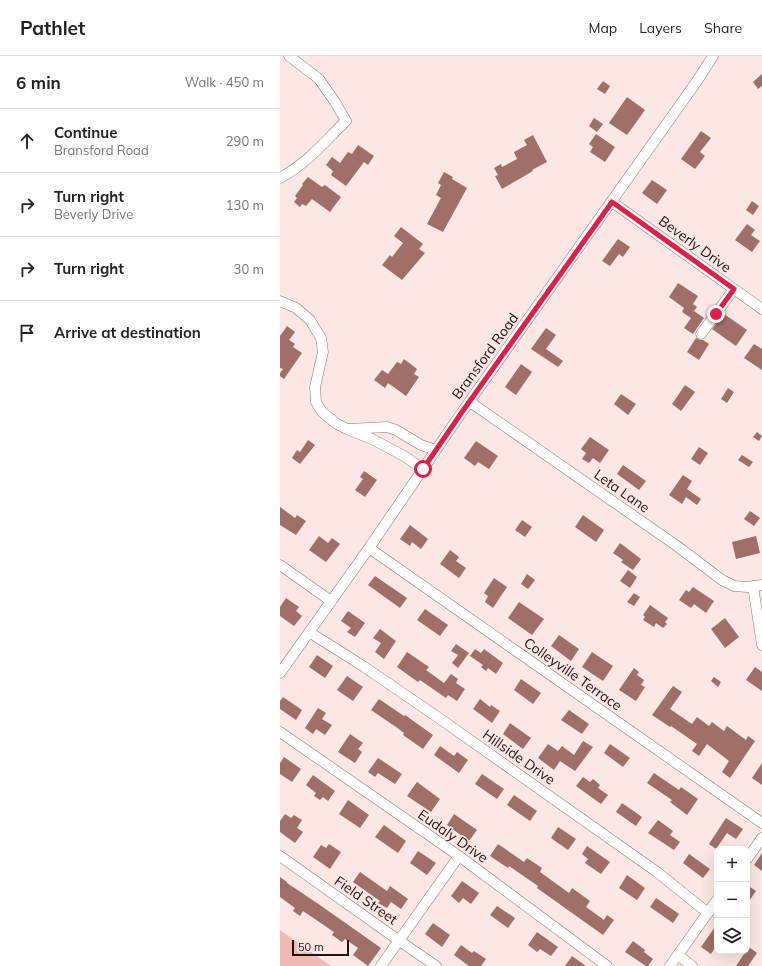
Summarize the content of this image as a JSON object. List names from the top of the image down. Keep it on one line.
{"streets":{"street":["Beverly Drive","Bransford Road","Leta Lane","Colleyville Terrace","Hillside Drive","Eudaly Drive","Field Street"]},"crossings":[["Beverly Drive","Bransford Road"],["Bransford Road","Leta Lane"],["Bransford Road","Colleyville Terrace"],["Bransford Road","Hillside Drive"]],"scale_bar":"50 m","page":{"header":"Pathlet","nav":["Map","Layers","Share"],"heading":["6 min","Walk · 450 m"],"list":[["Continue","Bransford Road","290 m"],["Turn right","Beverly Drive","130 m"],["Turn right","30 m"],"Arrive at destination"],"map_buttons":["+","−"],"scale":"50 m"}}
